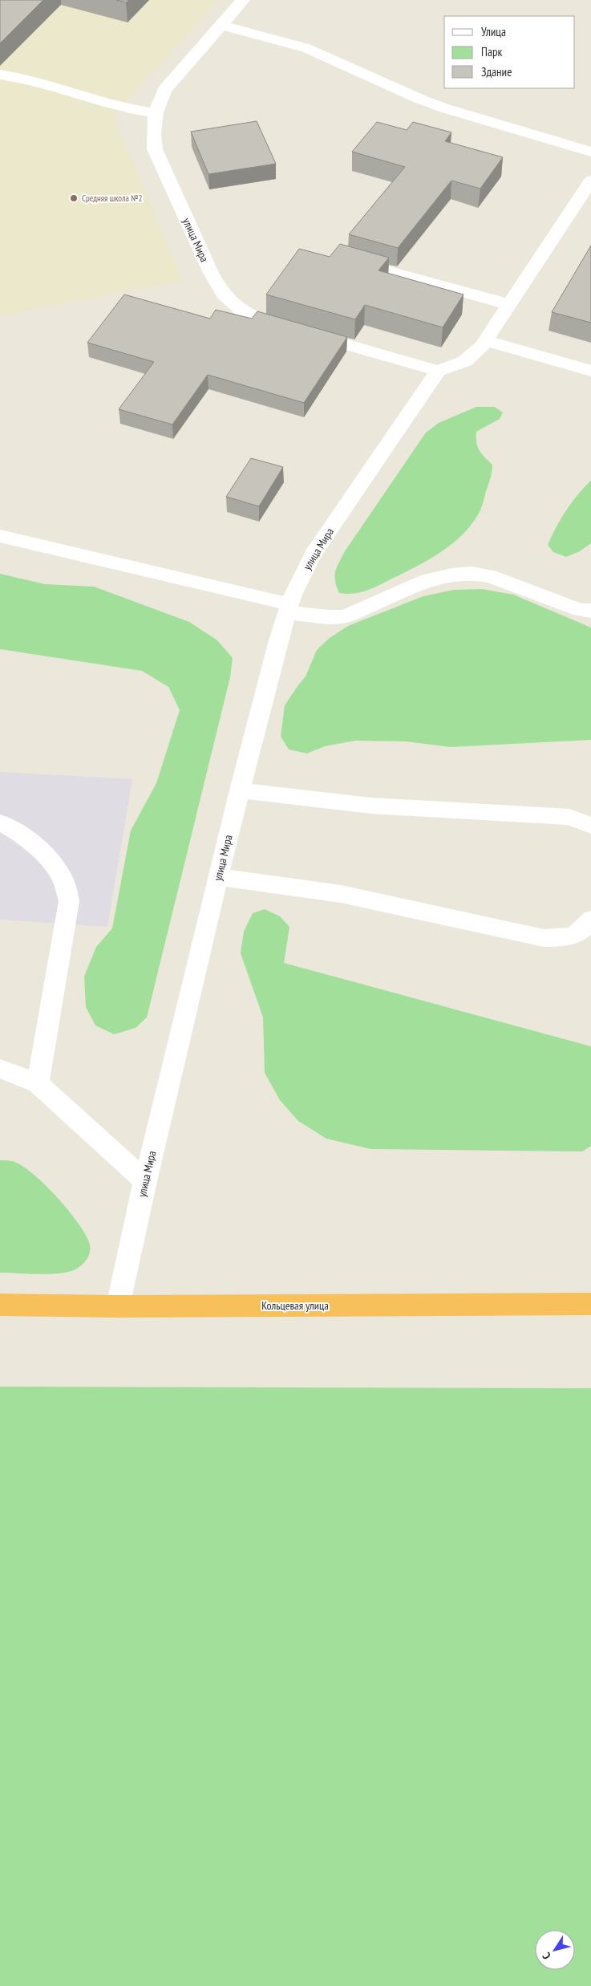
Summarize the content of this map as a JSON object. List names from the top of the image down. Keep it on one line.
{"streets":{"highway":["Кольцевая улица"],"street":["улица Мира"]},"crossings":[["улица Мира","Кольцевая улица"]],"places":["Средняя школа №2"],"legend":["Улица","Парк","Здание"],"north":"bottom left"}
